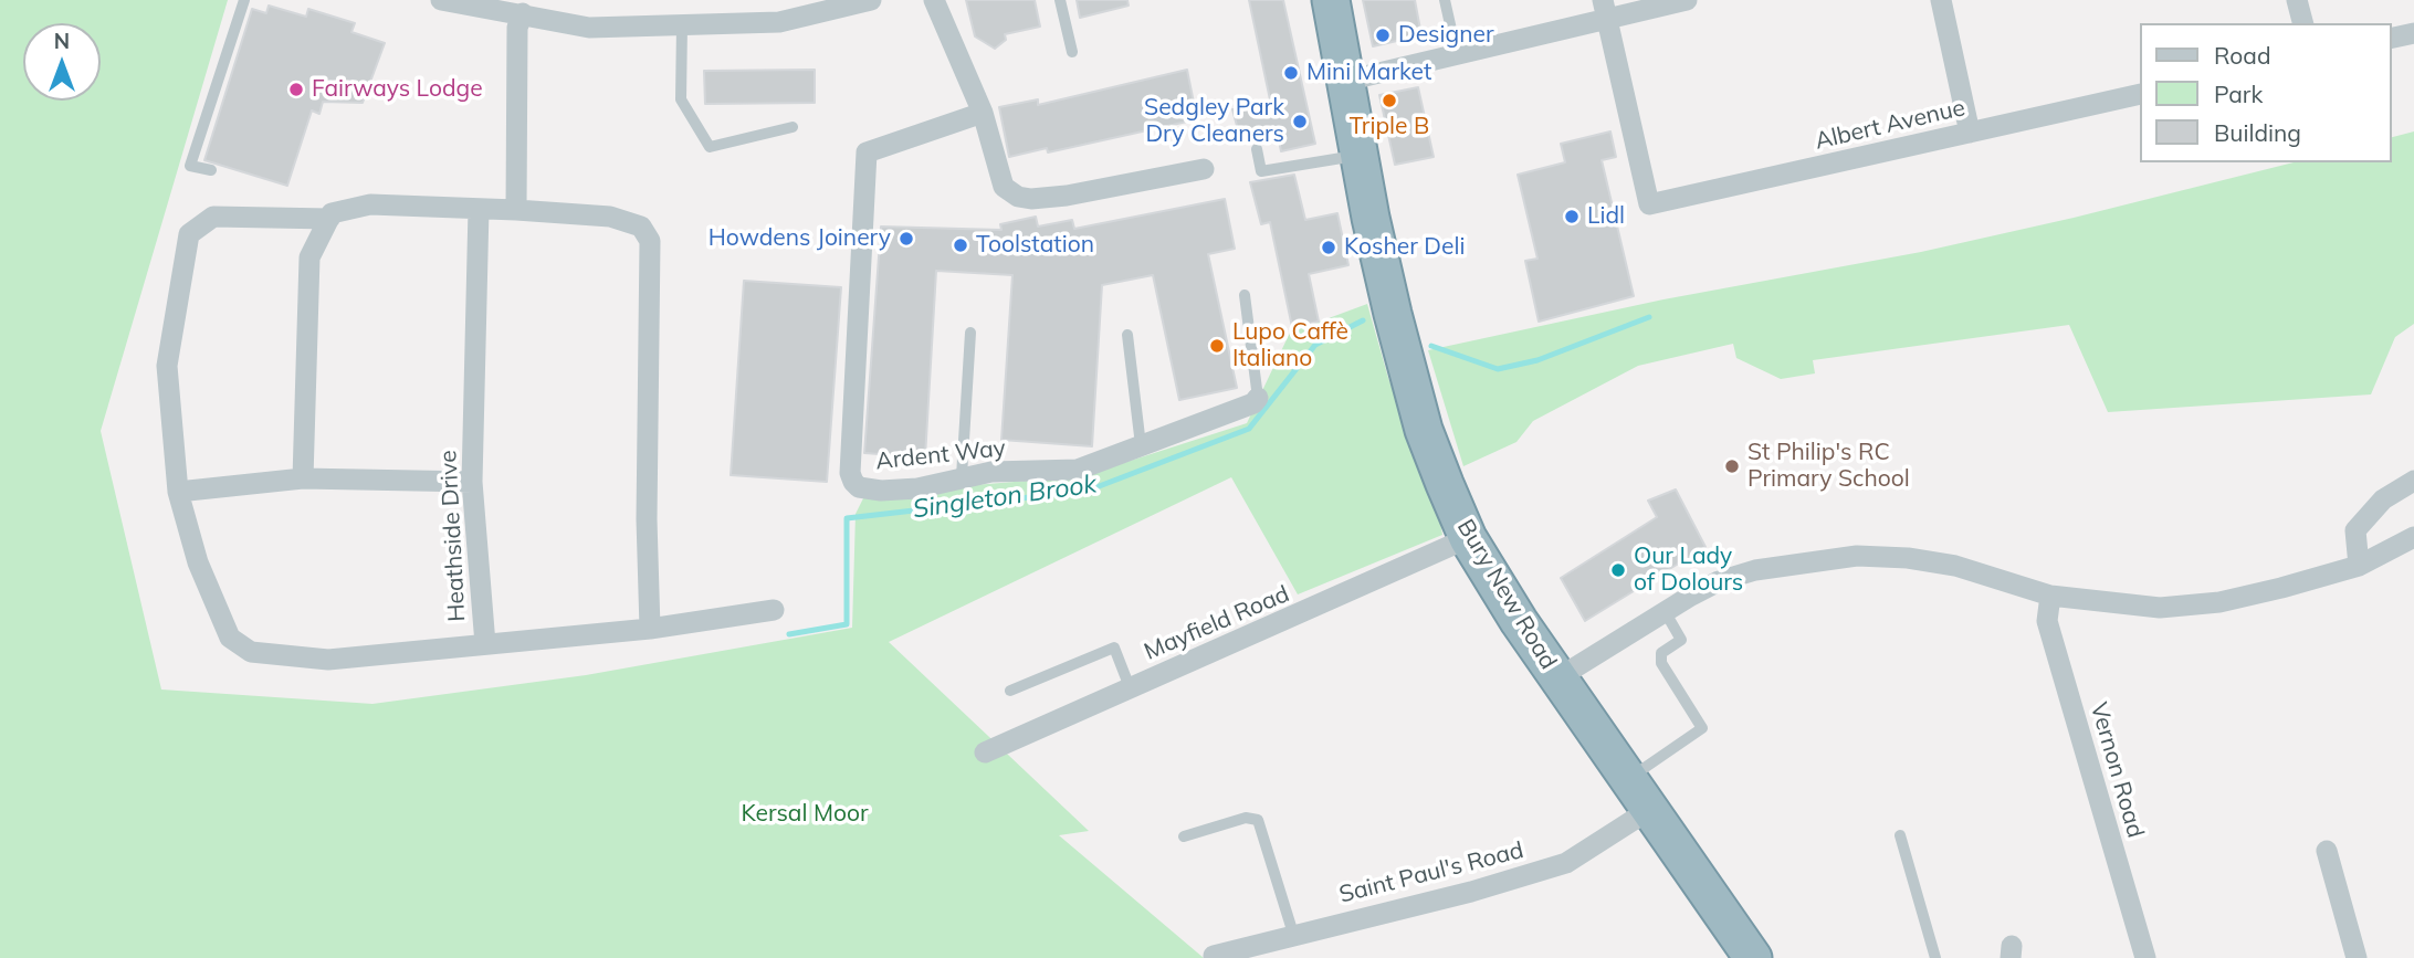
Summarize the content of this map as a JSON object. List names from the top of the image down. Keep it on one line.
{"streets":{"highway":["Bury New Road"],"street":["Albert Avenue","Ardent Way","Heathside Drive","Mayfield Road","Vernon Road","Saint Paul's Road"]},"crossings":[["Bury New Road","Mayfield Road"],["Bury New Road","Saint Paul's Road"]],"water":["Singleton Brook"],"parks":["Kersal Moor"],"places":["Designer","Mini Market","Fairways Lodge","Triple B","Sedgley Park Dry Cleaners","Lidl","Howdens Joinery","Toolstation","Kosher Deli","Lupo Caffè Italiano","St Philip's RC Primary School","Our Lady of Dolours"],"legend":["Road","Park","Building"],"north":"top"}
